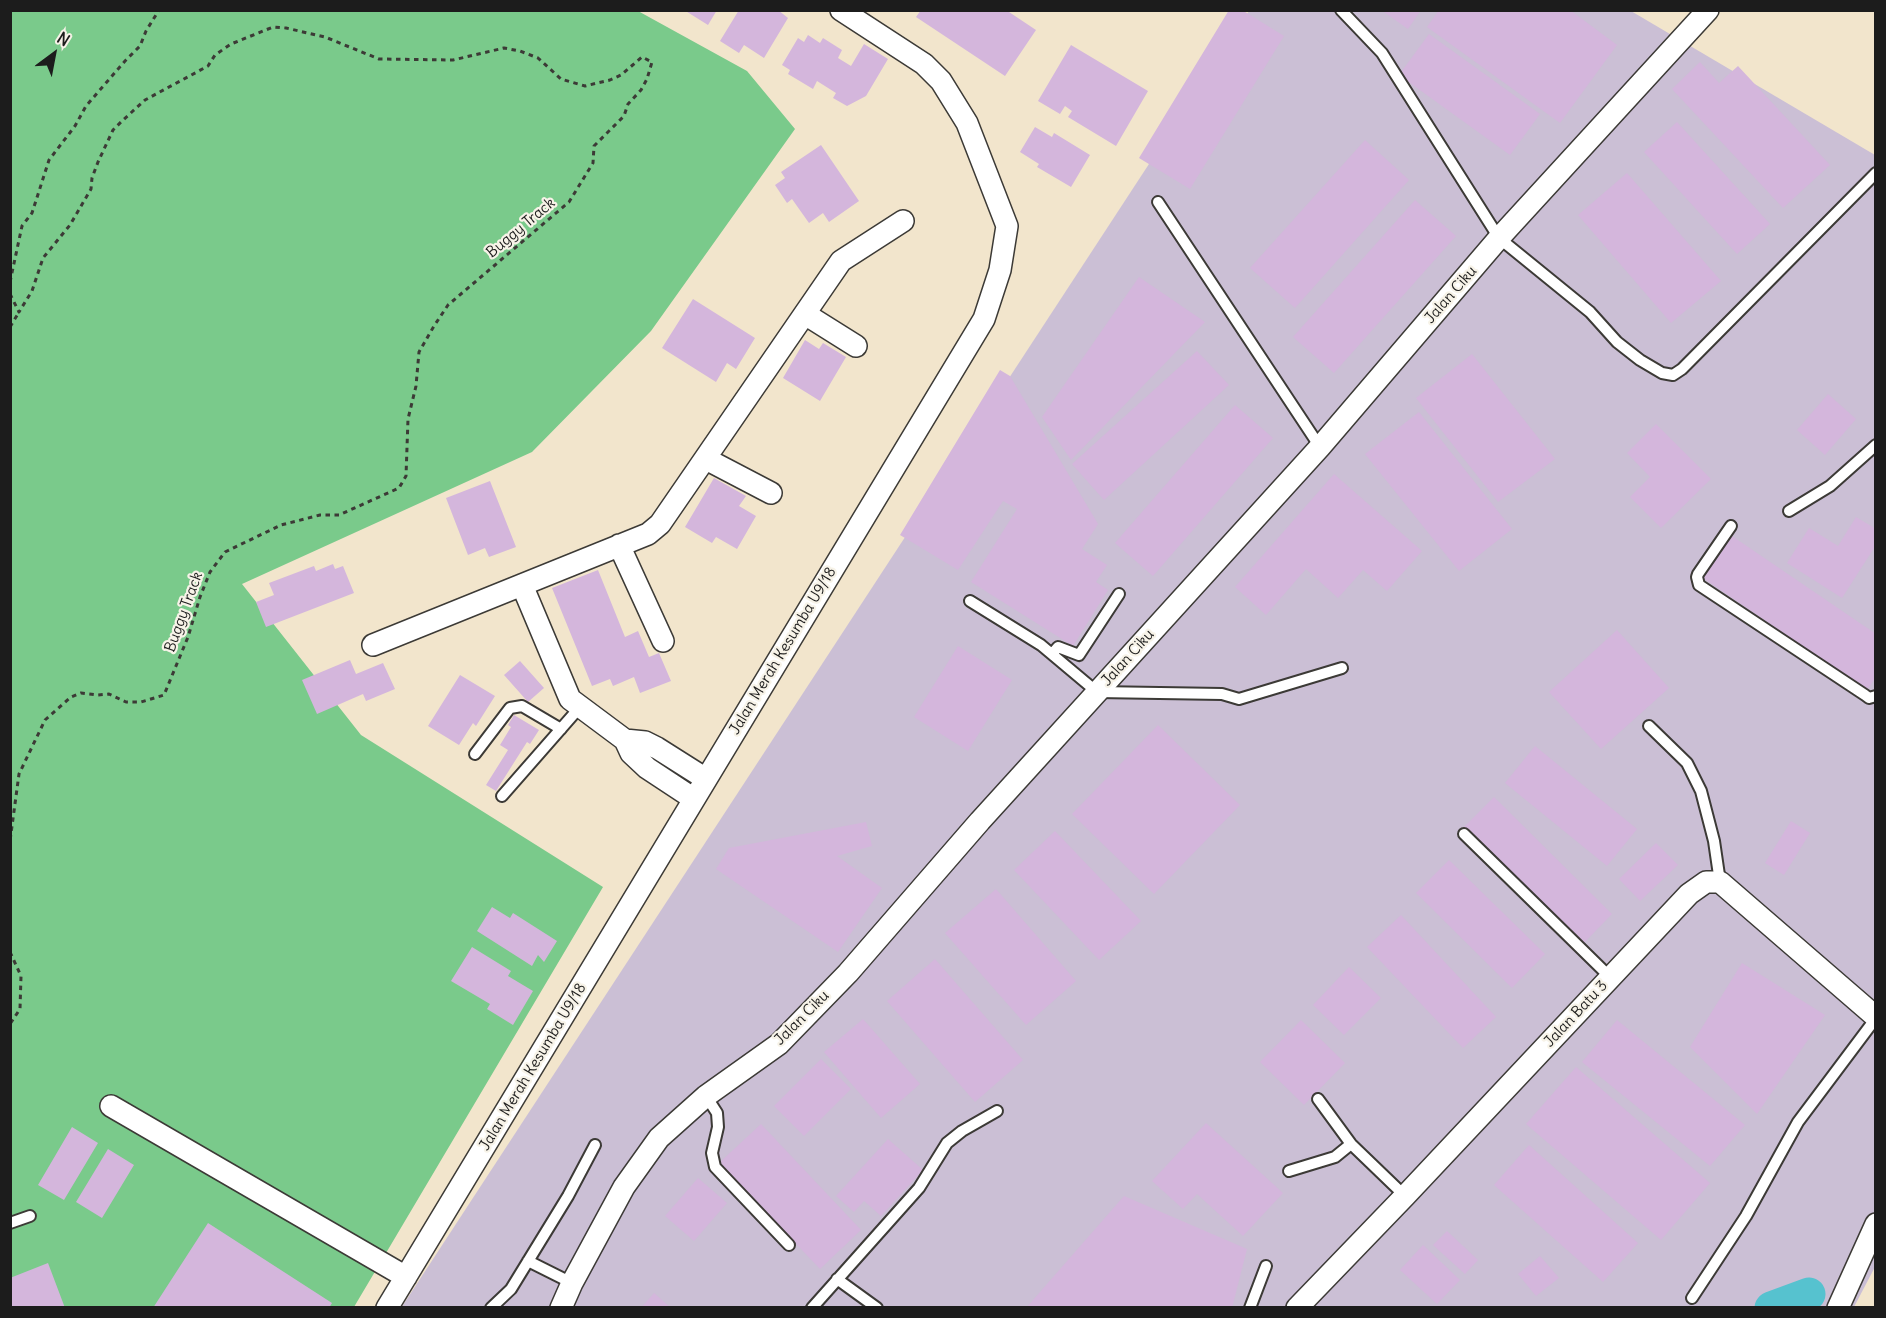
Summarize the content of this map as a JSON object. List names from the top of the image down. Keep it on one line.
{"streets":{"street":["Jalan Ciku","Jalan Merah Kesumba U9/18","Jalan Batu 3"],"path":["Buggy Track"]},"north":"top right"}
